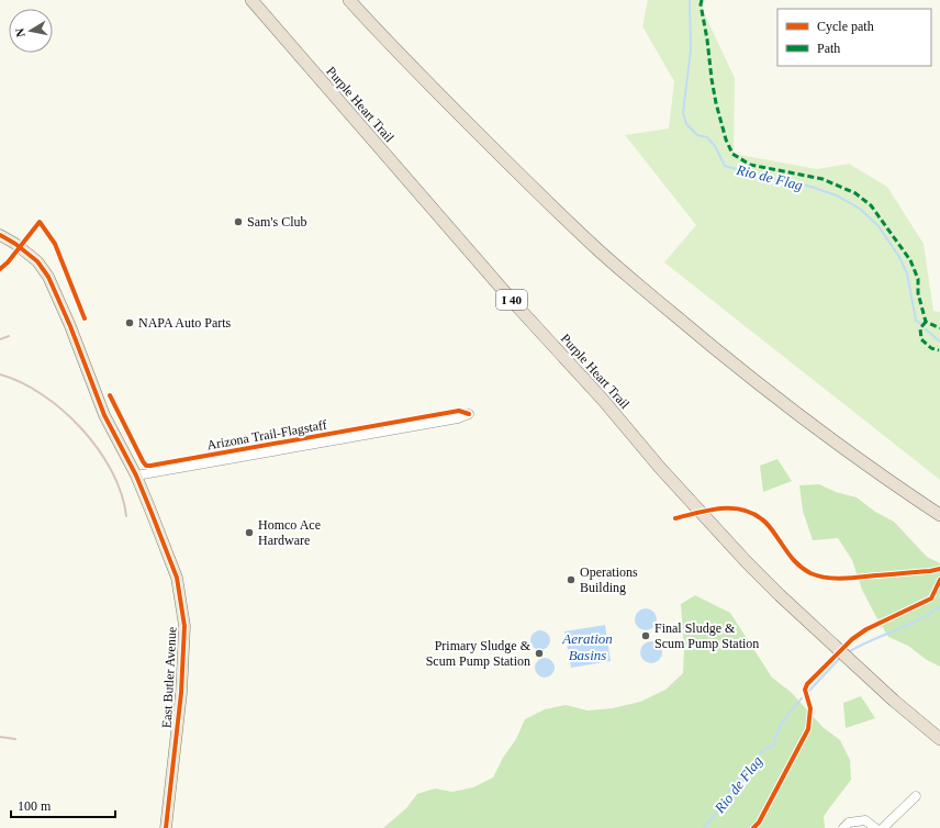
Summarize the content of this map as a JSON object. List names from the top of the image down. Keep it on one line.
{"streets":{"highway":["Purple Heart Trail","I 40"],"main road":["East Butler Avenue"],"cycle path":["Arizona Trail-Flagstaff"]},"water":["Rio de Flag","Aeration Basins"],"places":["Sam's Club","NAPA Auto Parts","Homco Ace Hardware","Operations Building","Final Sludge & Scum Pump Station","Primary Sludge & Scum Pump Station"],"legend":["Cycle path","Path"],"scale_bar":"100 m","north":"left"}
